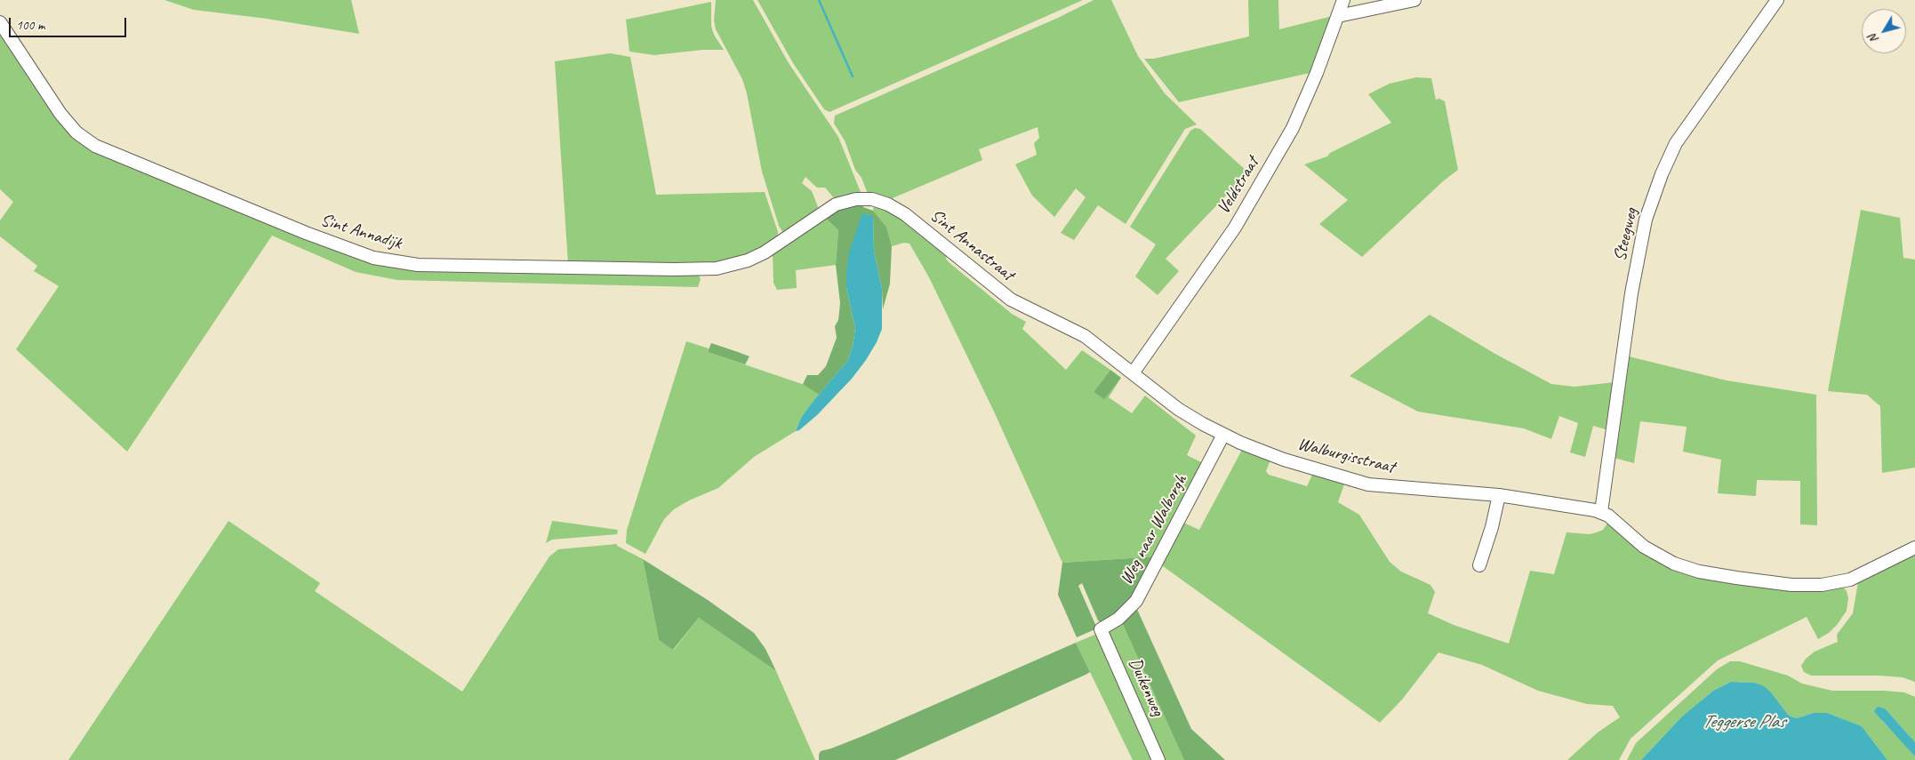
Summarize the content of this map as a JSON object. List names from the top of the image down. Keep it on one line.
{"streets":{"street":["Veldstraat","Sint Annadijk","Steegweg","Sint Annastraat","Walburgisstraat","Weg naar Walborgh","Duikenweg"]},"crossings":[["Veldstraat","Sint Annastraat"],["Veldstraat","Walburgisstraat"],["Sint Annadijk","Sint Annastraat"],["Steegweg","Walburgisstraat"],["Sint Annastraat","Walburgisstraat"],["Walburgisstraat","Weg naar Walborgh"],["Weg naar Walborgh","Duikenweg"]],"water":["Teggerse Plas"],"scale_bar":"100 m","north":"bottom left"}
